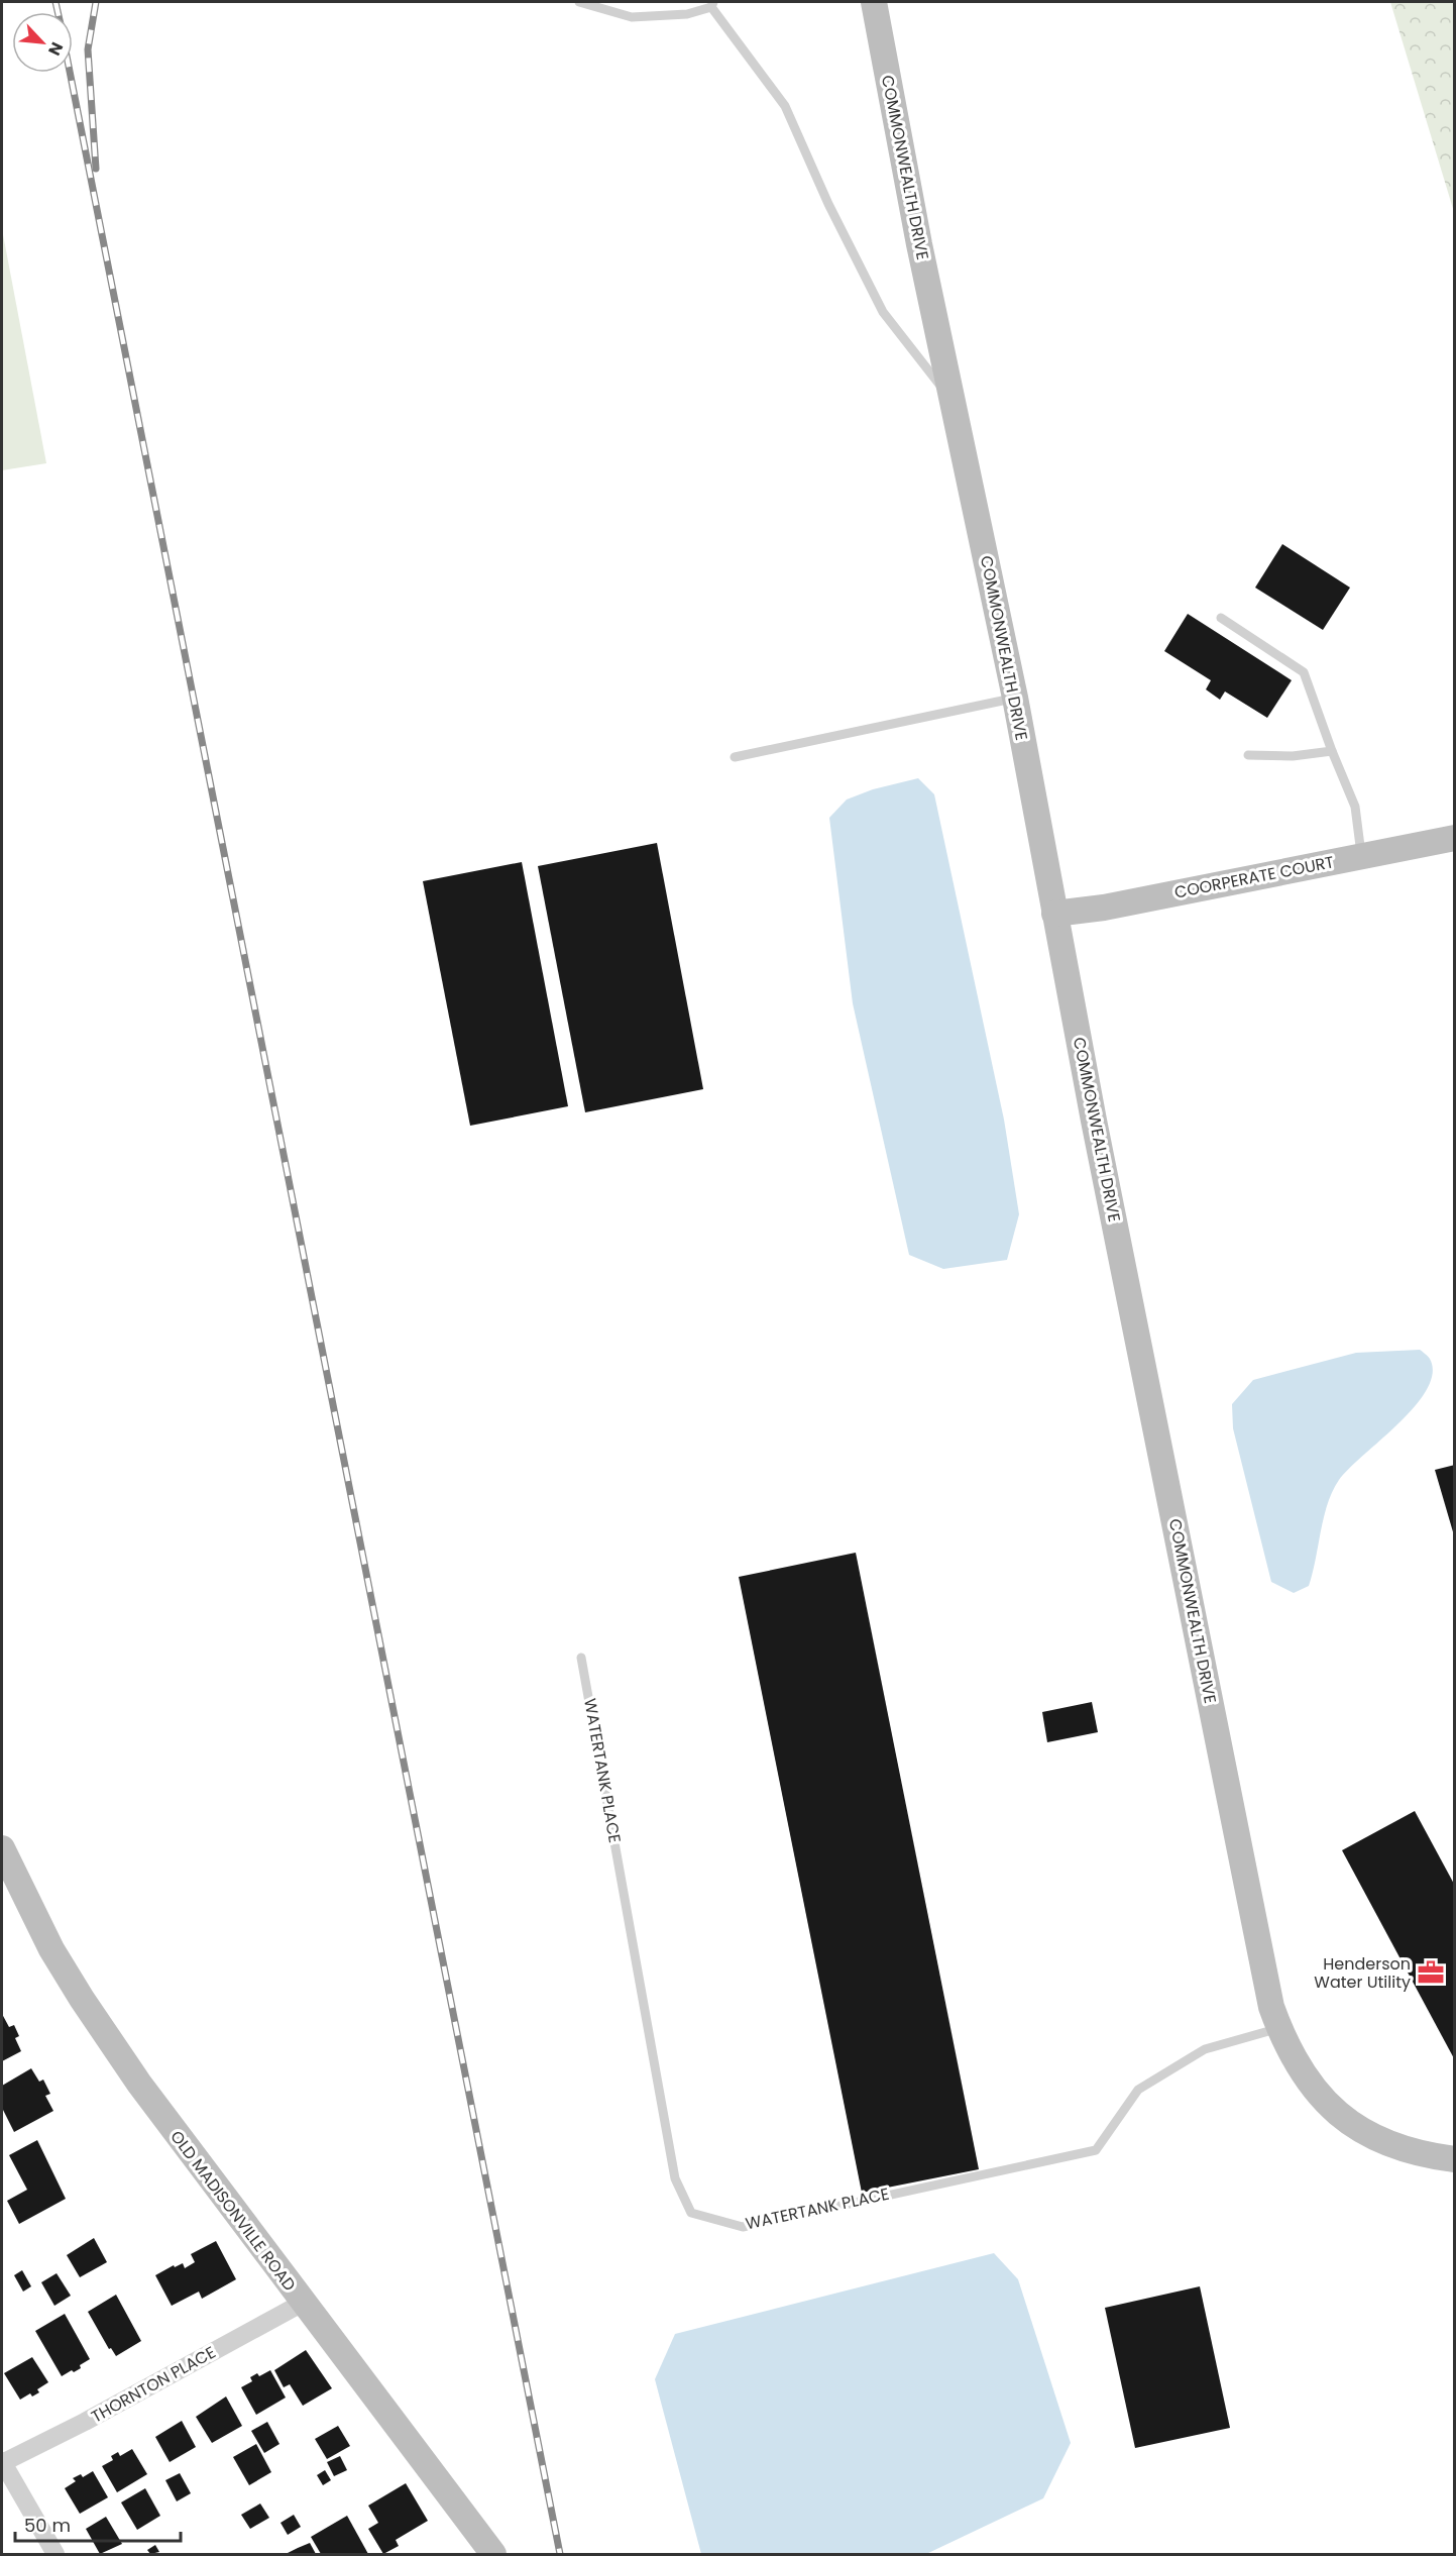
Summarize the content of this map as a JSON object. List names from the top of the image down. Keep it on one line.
{"streets":{"street":["COMMONWEALTH DRIVE","COORPERATE COURT","OLD MADISONVILLE ROAD","THORNTON PLACE"],"lane":["WATERTANK PLACE"]},"crossings":[["COMMONWEALTH DRIVE","COORPERATE COURT"],["COMMONWEALTH DRIVE","WATERTANK PLACE"],["OLD MADISONVILLE ROAD","THORNTON PLACE"]],"places":{"office":["Henderson Water Utility"]},"scale_bar":"50 m","north":"bottom right"}
